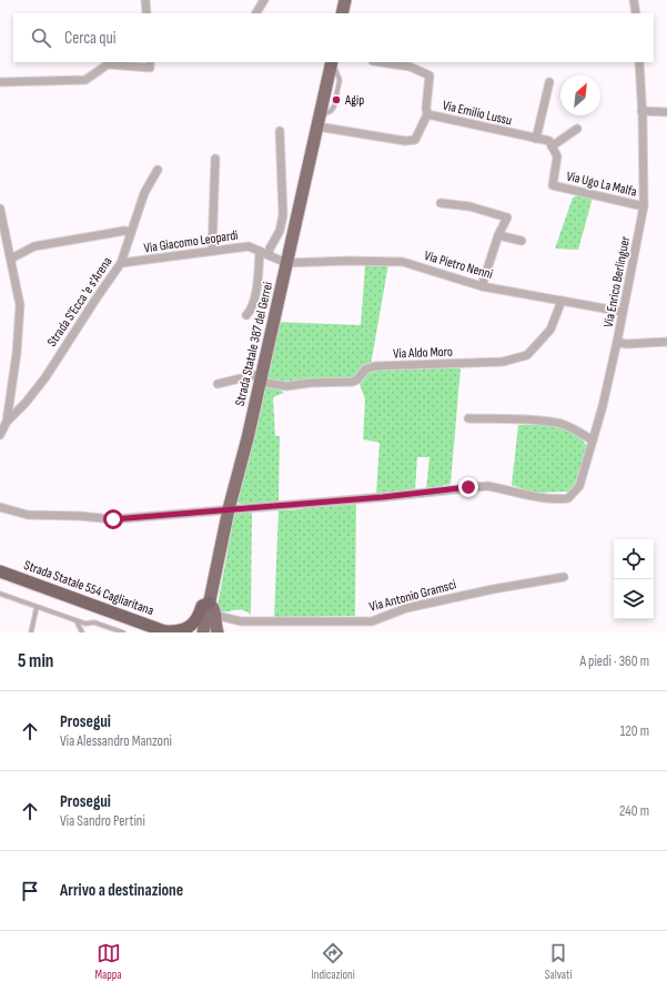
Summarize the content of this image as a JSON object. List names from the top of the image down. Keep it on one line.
{"streets":{"highway":["Strada Statale 554 Cagliaritana"],"main road":["Strada Statale 387 del Gerrei"],"street":["Via Emilio Lussu","Via Ugo La Malfa","Via Giacomo Leopardi","Via Pietro Nenni","Via Enrico Berlinguer","Strada S'Ecca 'e s'Arena","Via Aldo Moro","Via Antonio Gramsci"]},"crossings":[["Via Emilio Lussu","Via Ugo La Malfa"],["Via Emilio Lussu","Strada Statale 387 del Gerrei"],["Via Ugo La Malfa","Via Enrico Berlinguer"],["Via Giacomo Leopardi","Via Pietro Nenni"],["Via Giacomo Leopardi","Strada S'Ecca 'e s'Arena"],["Via Giacomo Leopardi","Strada Statale 387 del Gerrei"],["Via Pietro Nenni","Via Enrico Berlinguer"],["Via Pietro Nenni","Strada Statale 387 del Gerrei"],["Via Pietro Nenni","Via Aldo Moro"],["Via Enrico Berlinguer","Strada Statale 387 del Gerrei"],["Strada Statale 387 del Gerrei","Via Aldo Moro"]],"places":["Agip"],"north":"top right","page":{"search":"Cerca qui","heading":["5 min","A piedi · 360 m"],"list":[["Prosegui","Via Alessandro Manzoni","120 m"],["Prosegui","Via Sandro Pertini","240 m"],"Arrivo a destinazione"],"nav":["Mappa","Indicazioni","Salvati"]}}
